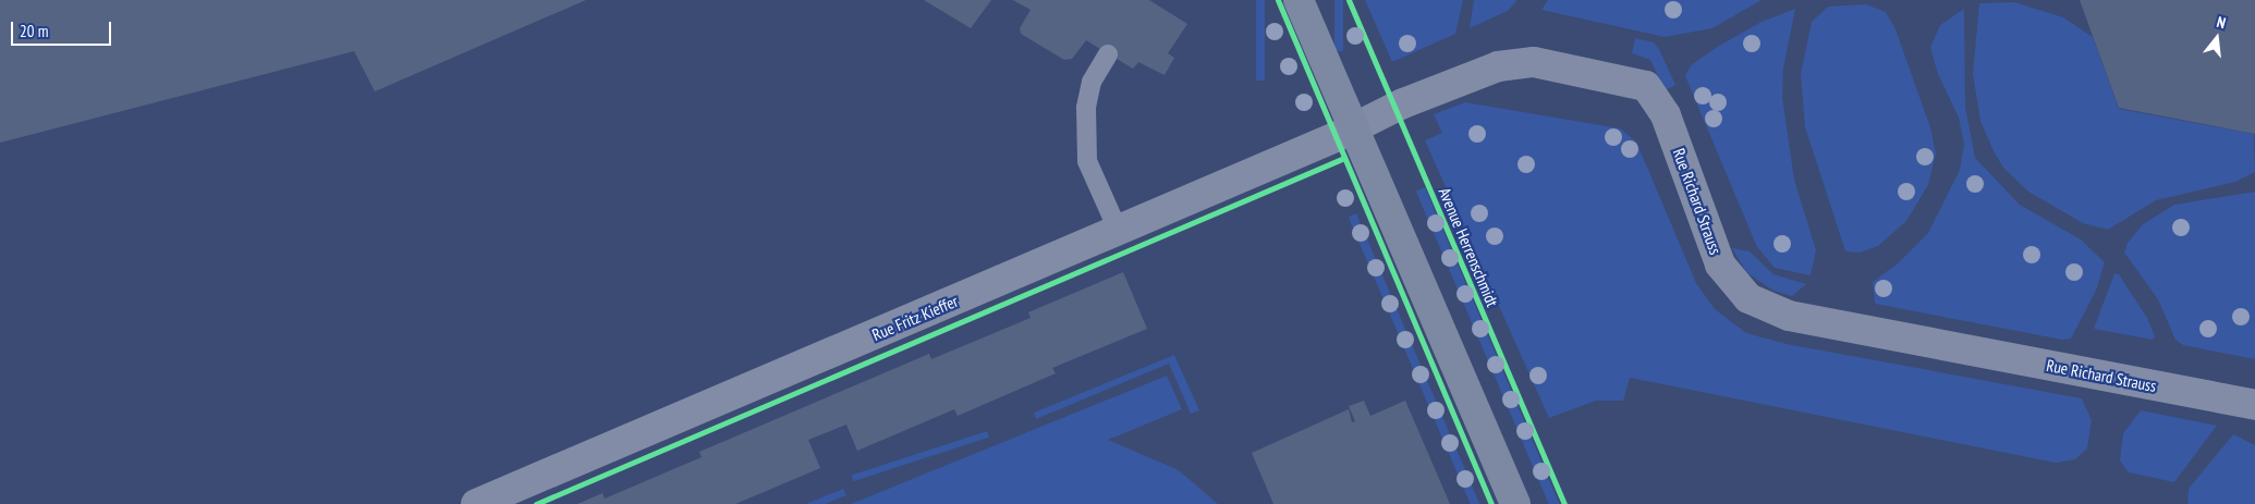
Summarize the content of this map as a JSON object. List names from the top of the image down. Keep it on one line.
{"streets":{"street":["Rue Richard Strauss","Rue Fritz Kieffer"],"cycle path":["Avenue Herrenschmidt"]},"crossings":[["Rue Richard Strauss","Rue Fritz Kieffer"]],"scale_bar":"20 m","north":"top"}
